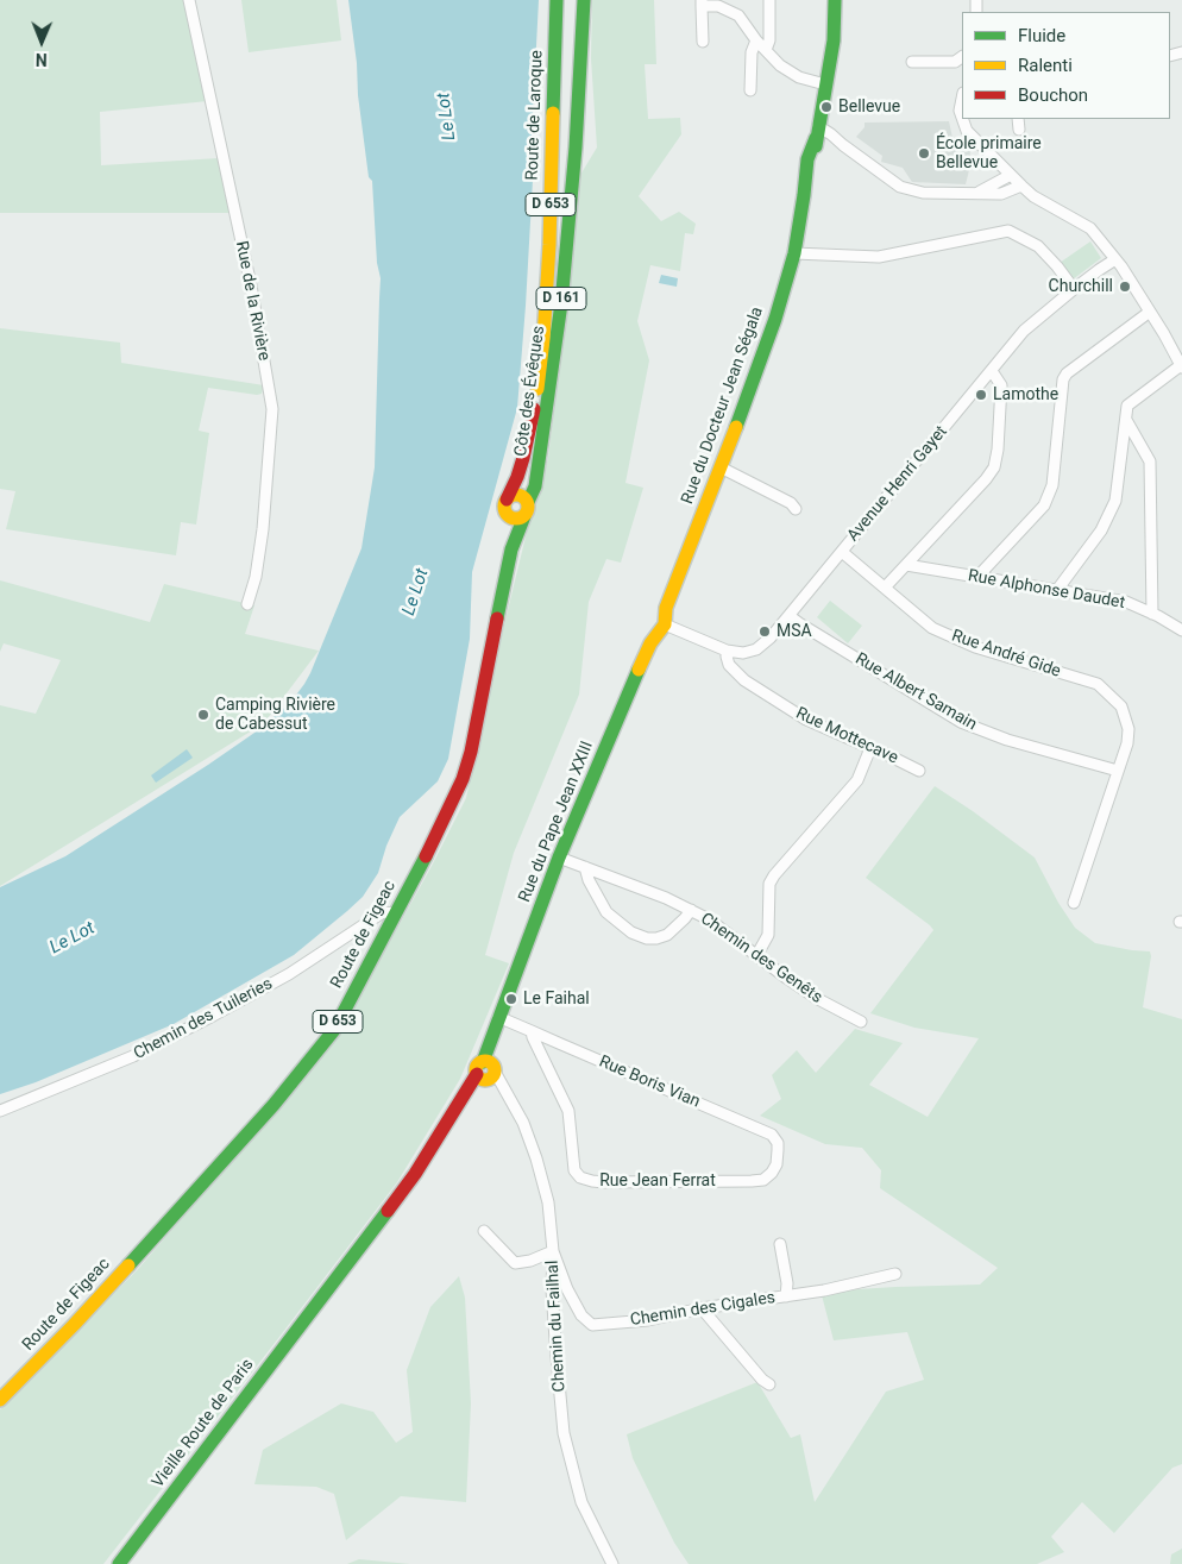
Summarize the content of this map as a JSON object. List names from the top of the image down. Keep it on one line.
{"streets":{"main road":["Route de Laroque","D 653","D 161","Côte des Évêques","Rue du Docteur Jean Ségala","Rue du Pape Jean XXIII","Route de Figeac","Vieille Route de Paris"],"street":["Rue de la Rivière","Avenue Henri Gayet","Rue Alphonse Daudet","Rue André Gide","Rue Albert Samain","Rue Mottecave","Chemin des Genêts","Chemin des Tuileries","Rue Boris Vian","Rue Jean Ferrat","Chemin des Cigales","Chemin du Failhal"]},"crossings":[["Route de Laroque","Côte des Évêques"],["Route de Laroque","Route de Figeac"],["Côte des Évêques","Route de Figeac"],["Rue du Docteur Jean Ségala","Avenue Henri Gayet"],["Rue du Docteur Jean Ségala","Rue du Pape Jean XXIII"],["Avenue Henri Gayet","Rue André Gide"],["Avenue Henri Gayet","Rue Albert Samain"],["Avenue Henri Gayet","Rue Mottecave"],["Avenue Henri Gayet","Rue du Pape Jean XXIII"],["Rue André Gide","Rue Albert Samain"],["Rue du Pape Jean XXIII","Chemin des Genêts"],["Rue du Pape Jean XXIII","Rue Boris Vian"],["Rue du Pape Jean XXIII","Chemin du Failhal"],["Rue du Pape Jean XXIII","Vieille Route de Paris"],["Route de Figeac","Chemin des Tuileries"],["Rue Boris Vian","Rue Jean Ferrat"],["Chemin des Cigales","Chemin du Failhal"]],"water":["Le Lot"],"places":["Bellevue","École primaire Bellevue","Churchill","Lamothe","MSA","Camping Rivière de Cabessut","Le Faihal"],"legend":["Fluide","Ralenti","Bouchon"],"north":"bottom"}
